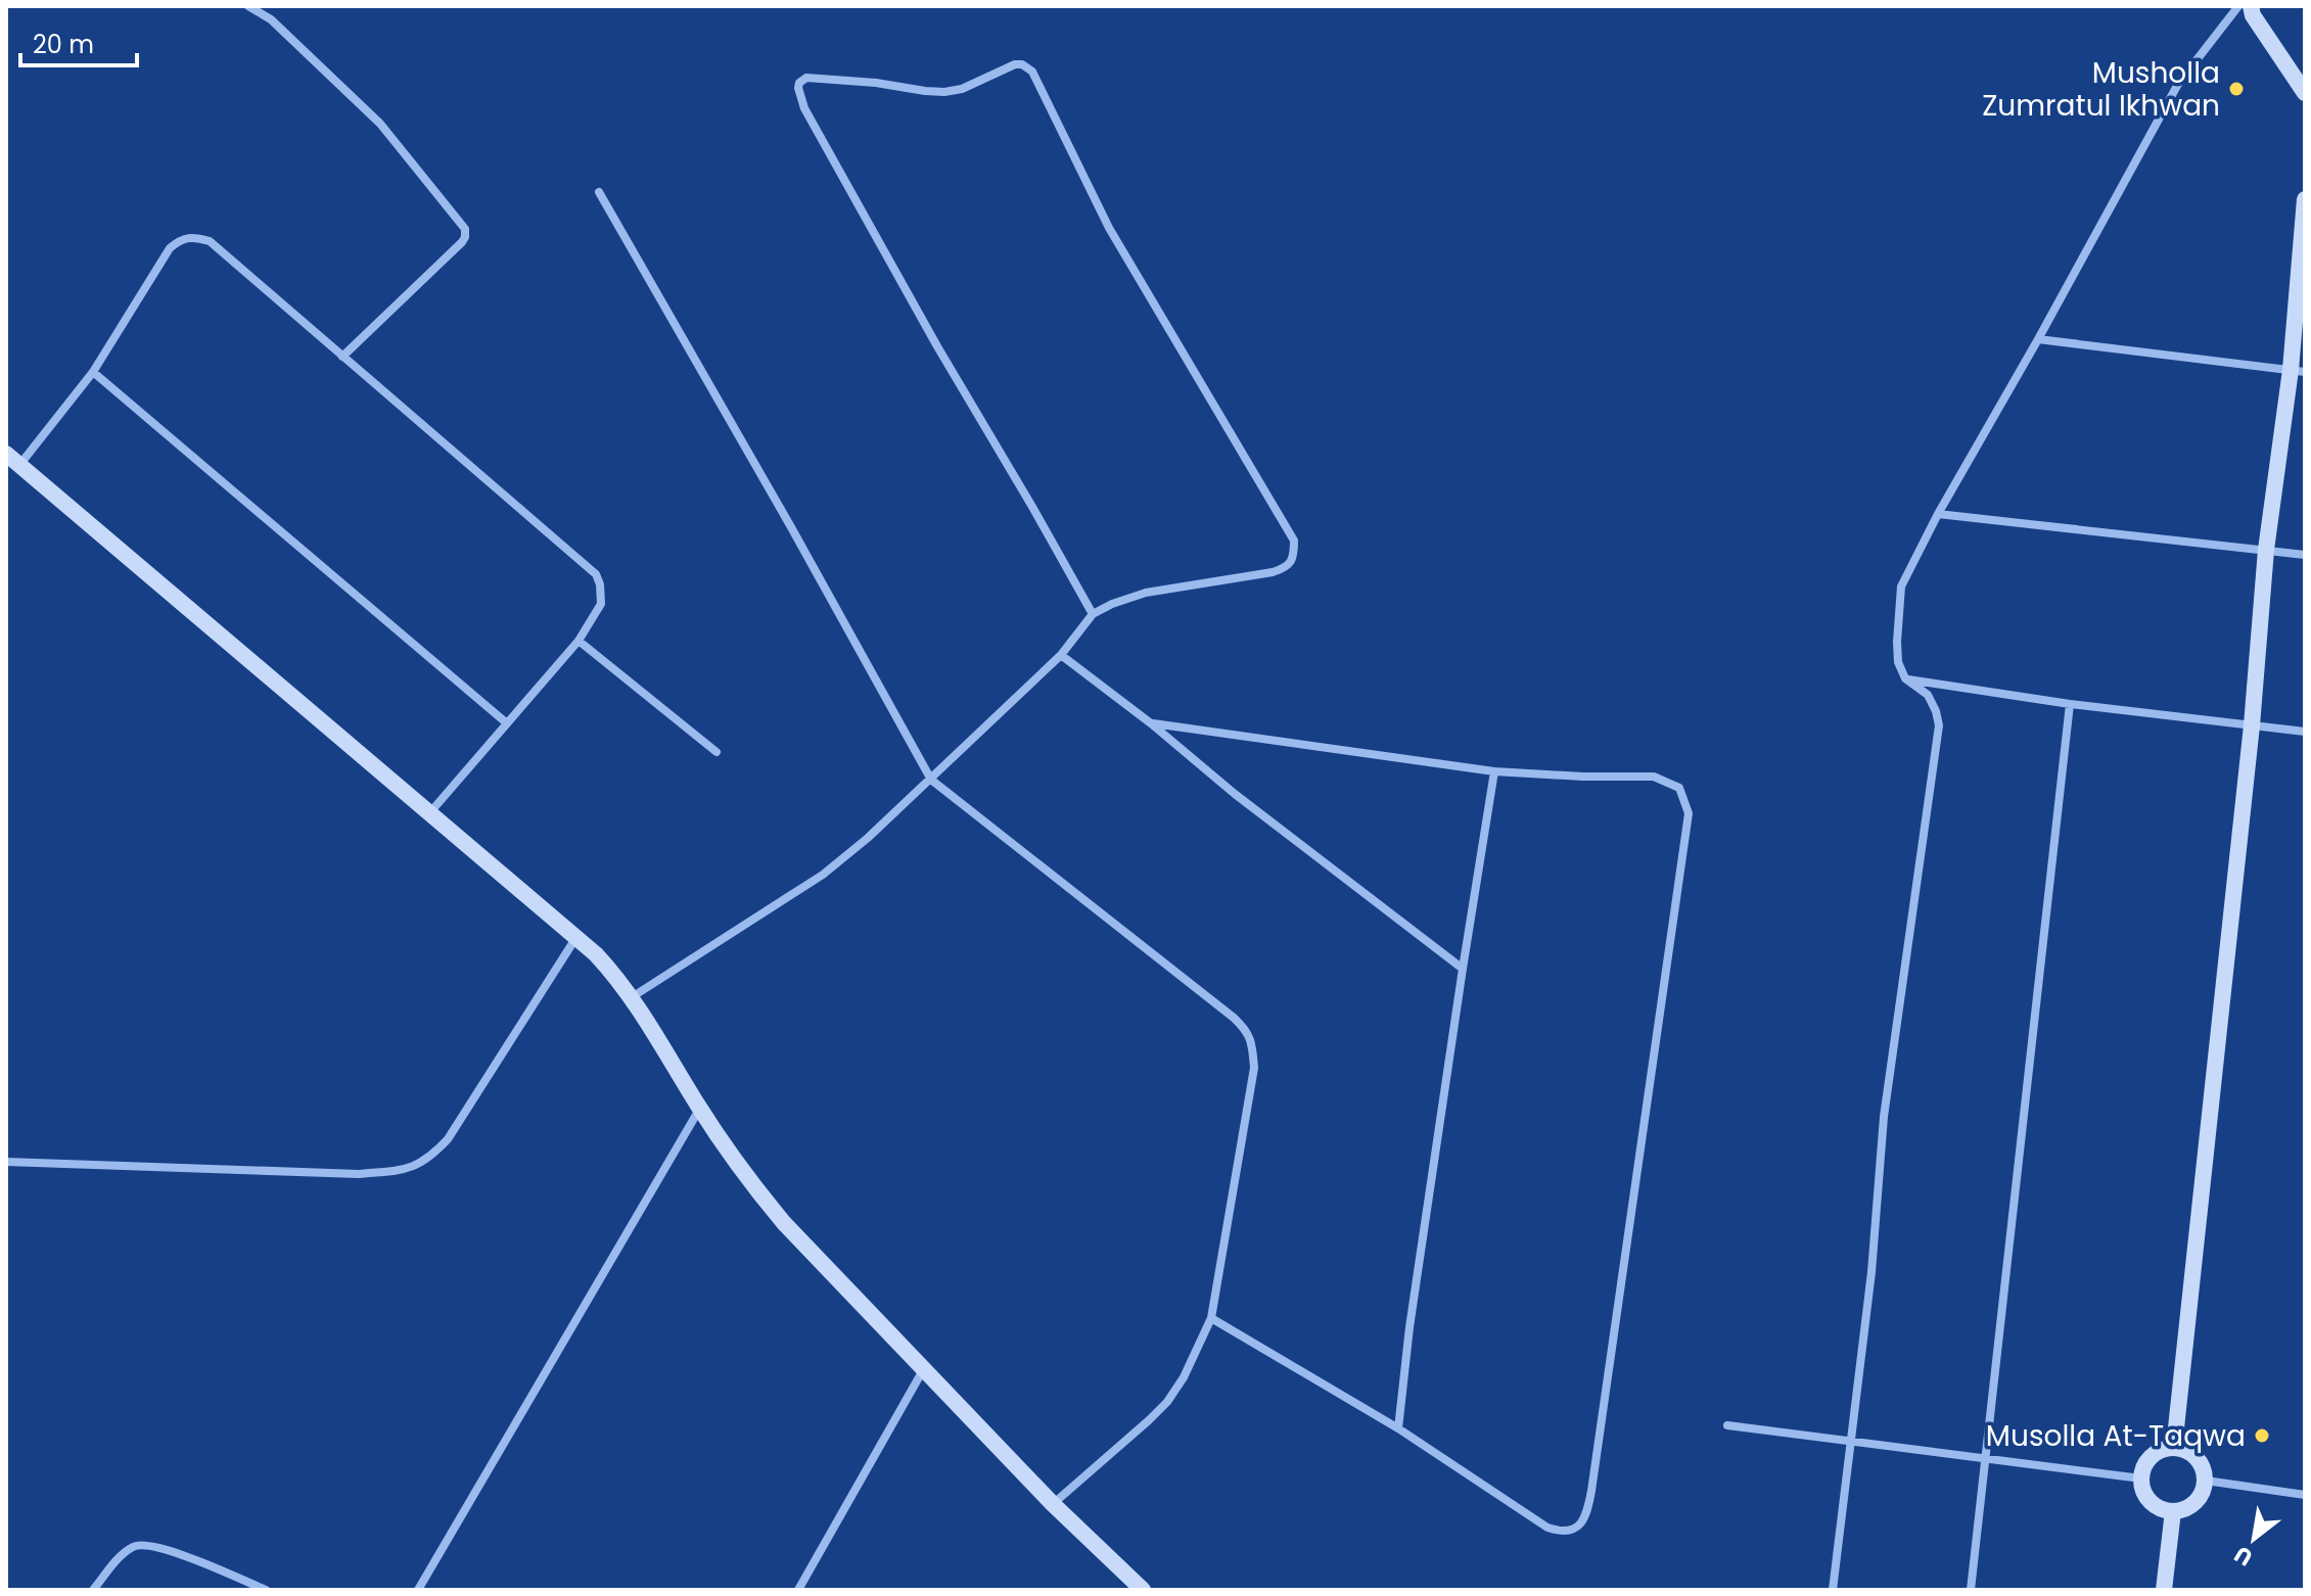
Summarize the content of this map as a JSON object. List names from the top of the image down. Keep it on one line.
{"places":["Musholla Zumratul Ikhwan","Musolla At-Taqwa"],"scale_bar":"20 m","north":"bottom left"}
